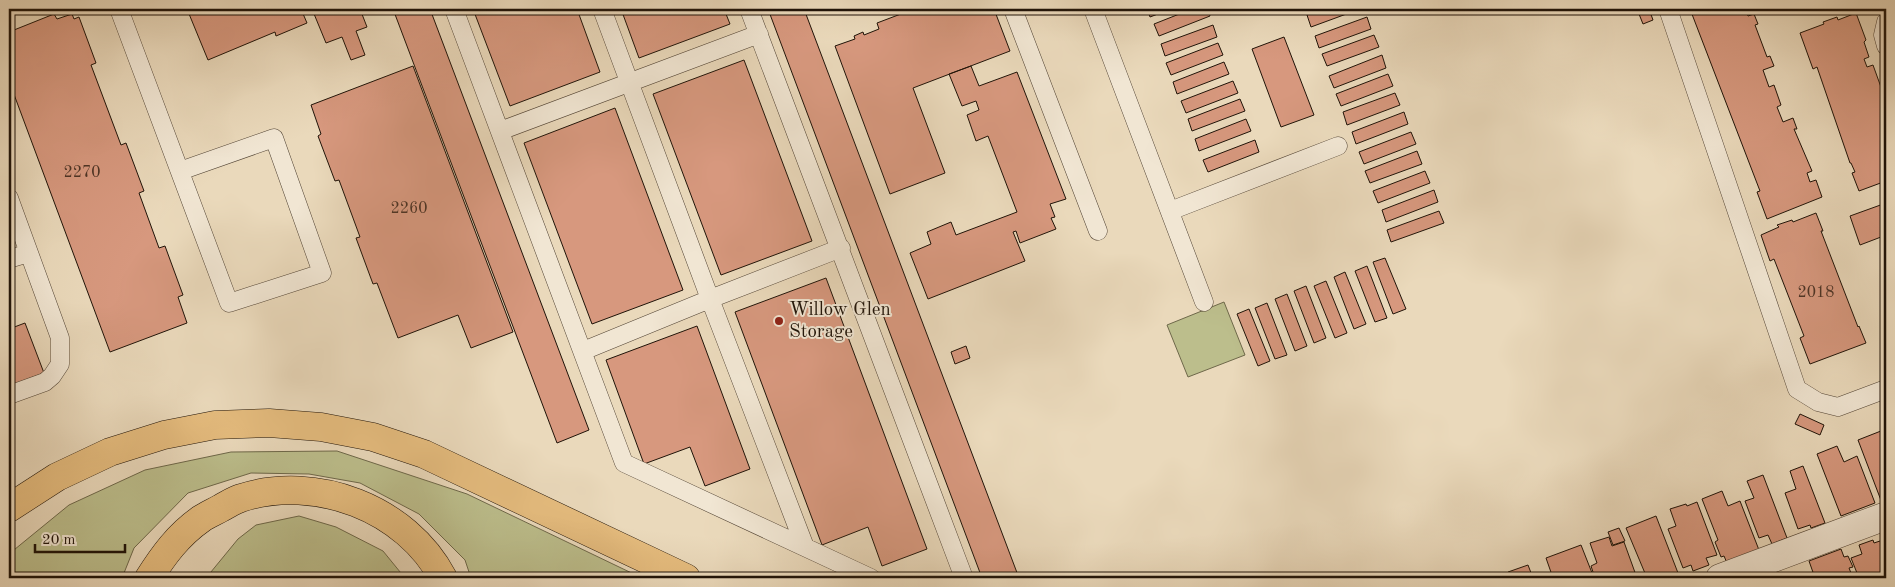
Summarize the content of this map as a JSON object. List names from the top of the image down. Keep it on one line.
{"places":["Willow Glen Storage"],"house_numbers":["2270","2260","2018"],"scale_bar":"20 m"}
